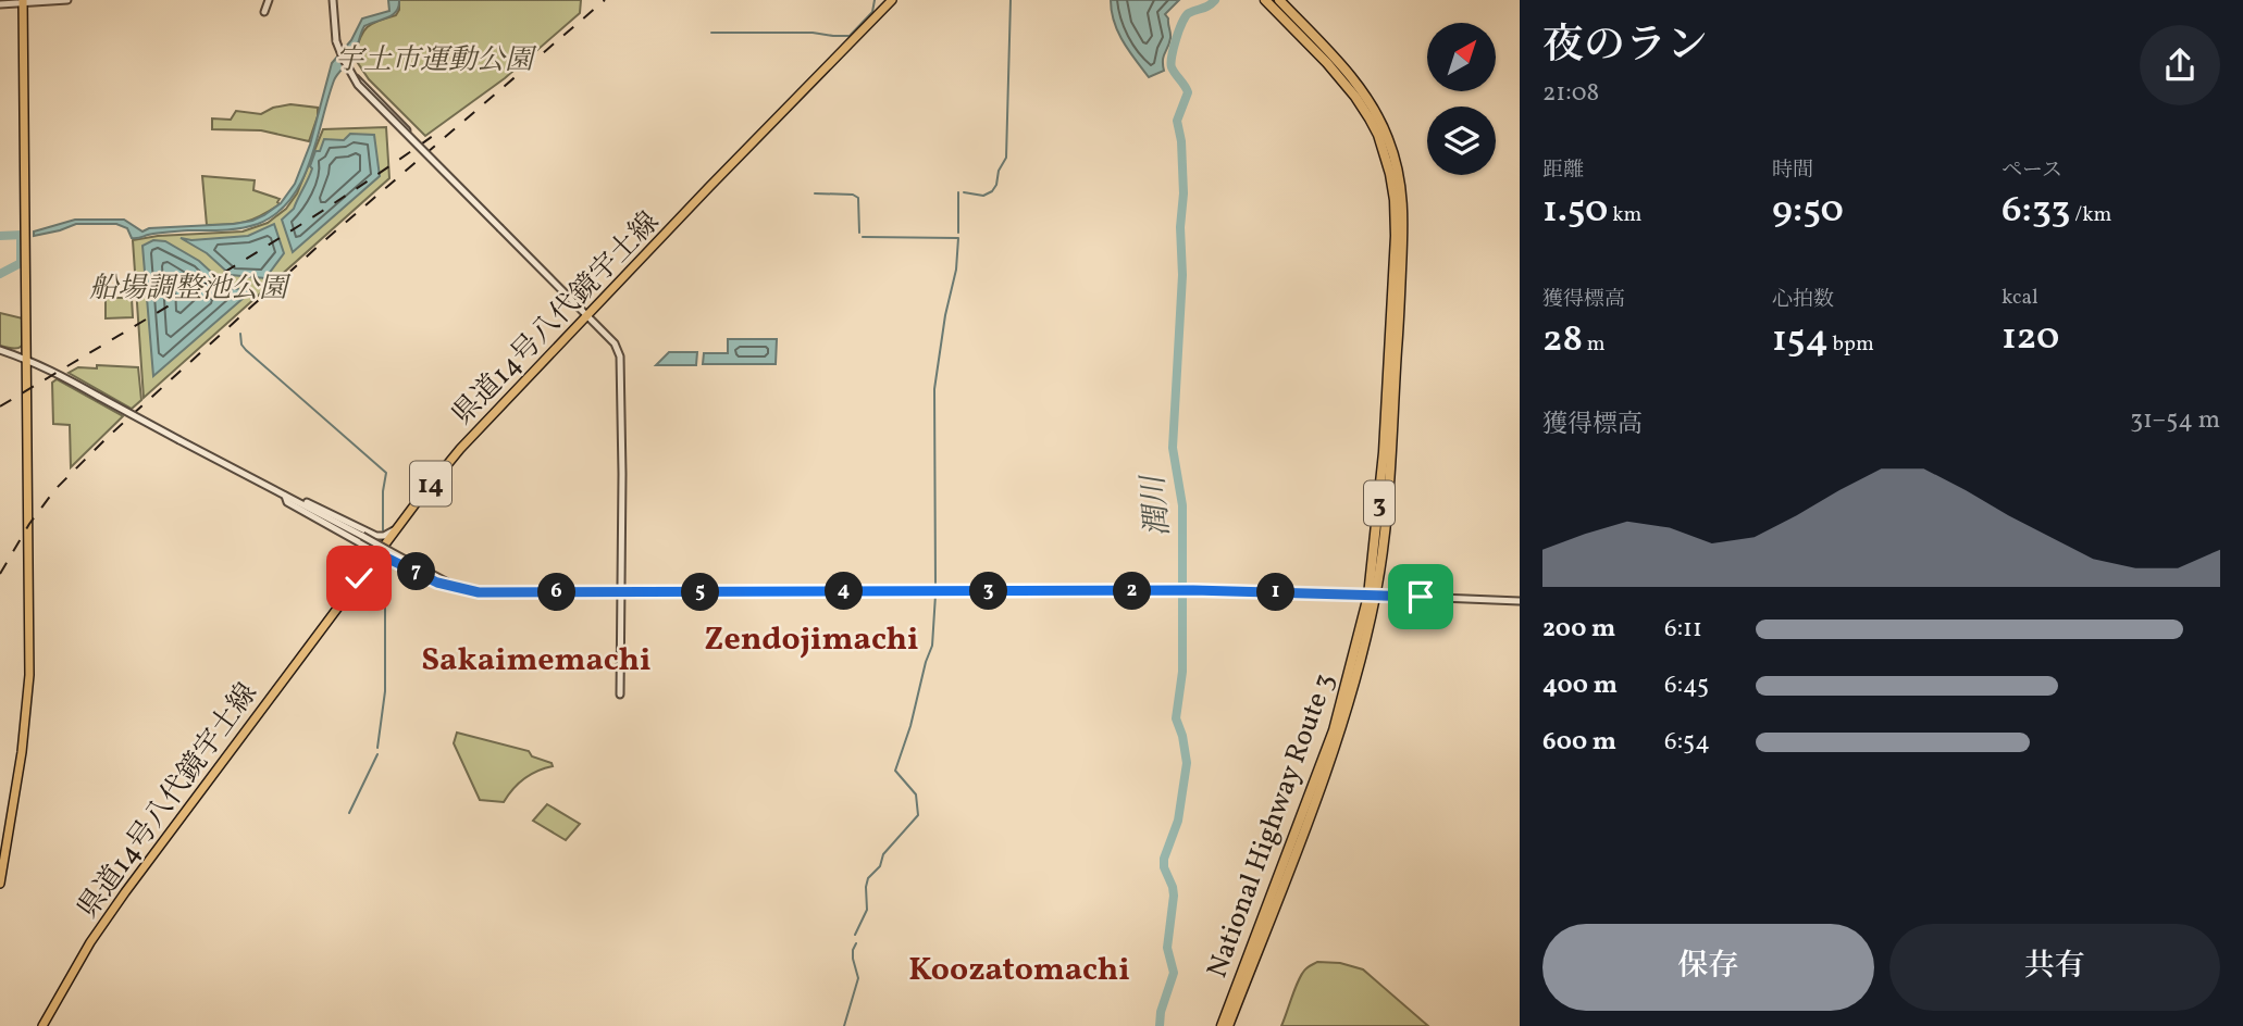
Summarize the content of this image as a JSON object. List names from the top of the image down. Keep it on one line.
{"streets":{"highway":["3","National Highway Route 3"],"main road":["県道14号八代鏡宇土線","14"]},"districts":["Zendojimachi","Sakaimemachi","Koozatomachi"],"water":["潤川"],"parks":["宇土市運動公園","船場調整池公園"],"north":"top right","page":{"heading":["夜のラン","21:08"],"stats":[["距離","1.50 km"],["時間","9:50"],["ペース","6:33 /km"],["獲得標高","28 m"],["心拍数","154 bpm"],["kcal","120"]],"chart":["獲得標高","31–54 m"],"pins":["7","2","3","4","1","5","6"],"list":[{"name":"200 m","note":"6:11"},{"name":"400 m","note":"6:45"},{"name":"600 m","note":"6:54"}],"buttons":["保存","共有"]}}
